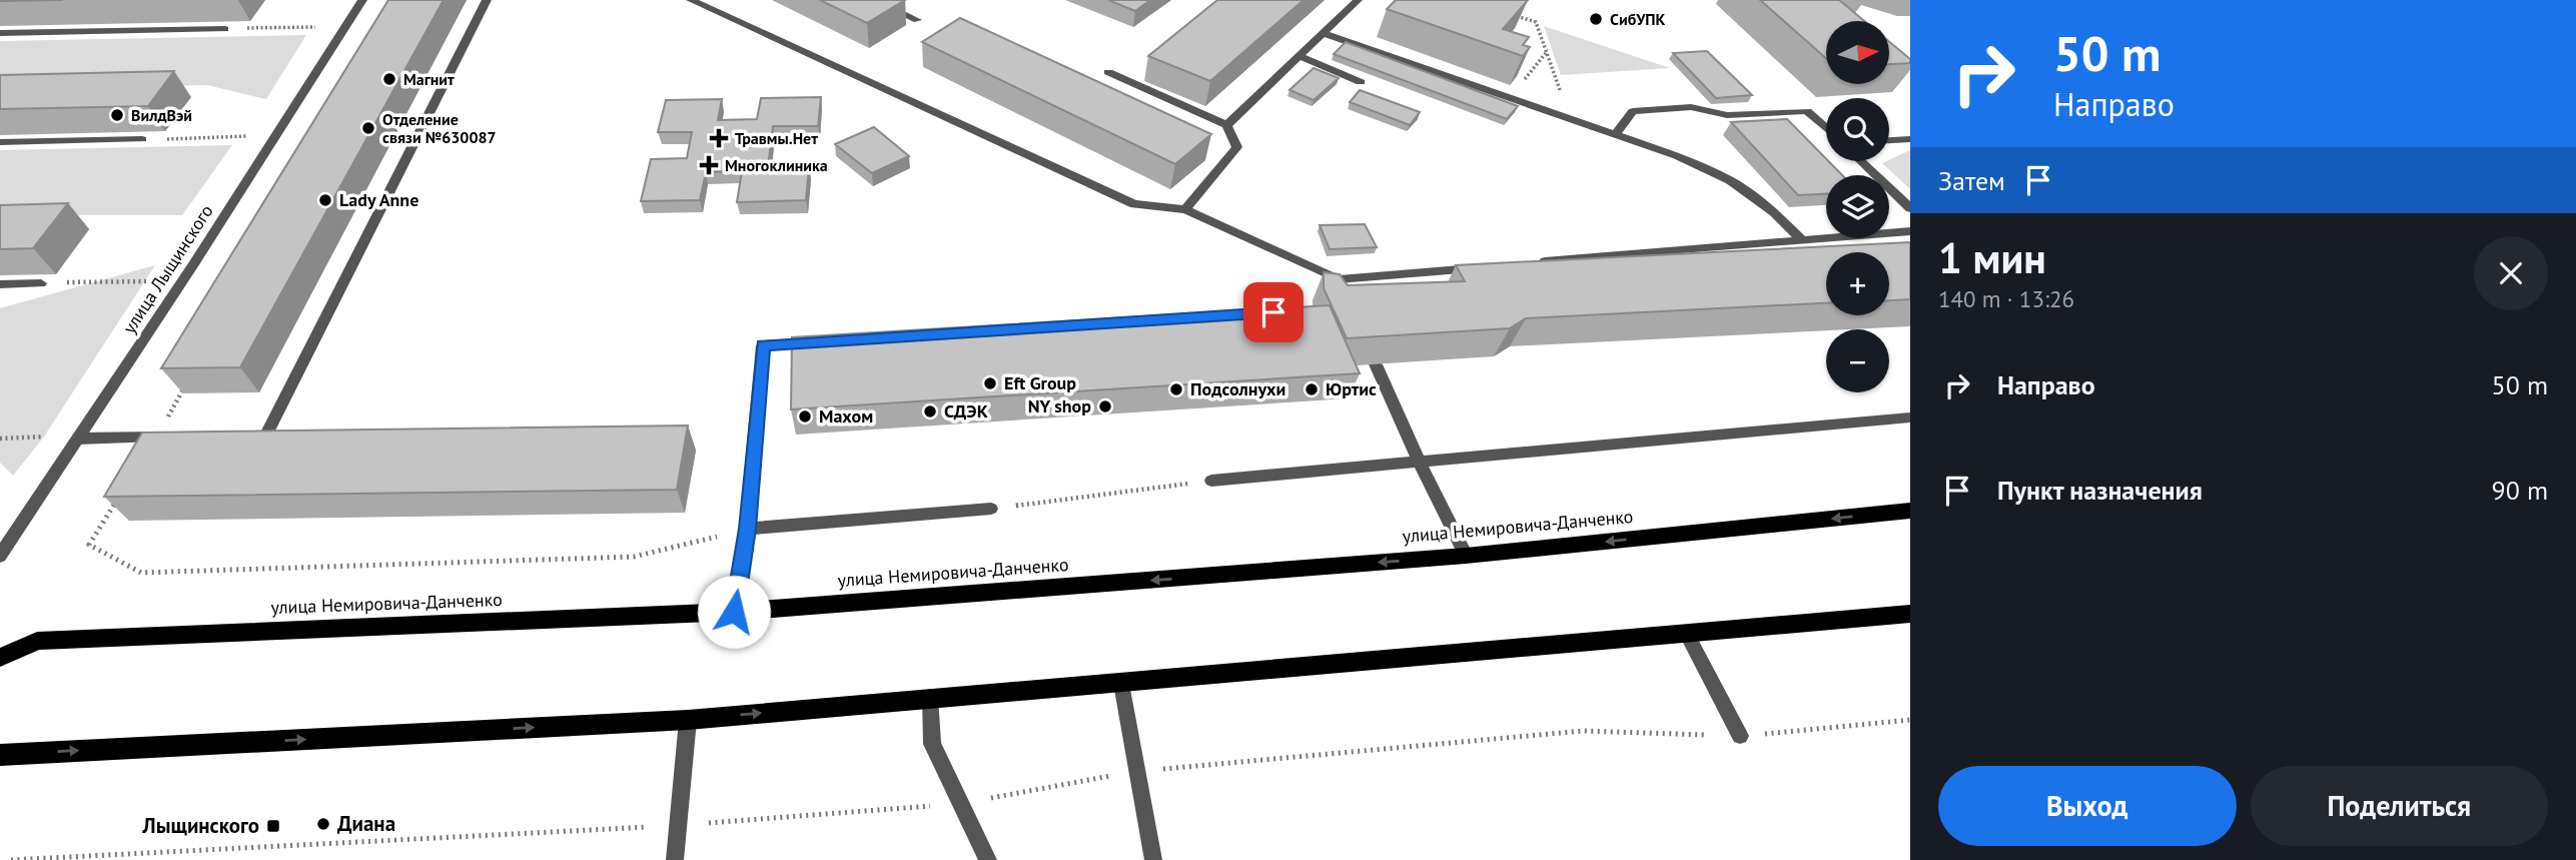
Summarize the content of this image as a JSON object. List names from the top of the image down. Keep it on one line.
{"streets":{"main road":["улица Немировича-Данченко"],"street":["улица Лыщинского"]},"places":{"other":["СибУПК","Магнит","ВилдВэй","Отделение связи №630087","Lady Anne","Eft Group","Подсолнухи","Юртис","NY shop","СДЭК","Махом","Диана"],"health":["Травмы.Нет","Многоклиника"],"transit":["Лыщинского"]},"north":"right","page":{"turn":["50 m","Направо"],"map_buttons":["+","−"],"then":"Затем","heading":["1 мин","140 m · 13:26"],"list":[{"name":"Направо","value":"50 m"},{"name":"Пункт назначения","value":"90 m"}],"buttons":["Выход","Поделиться"]}}
